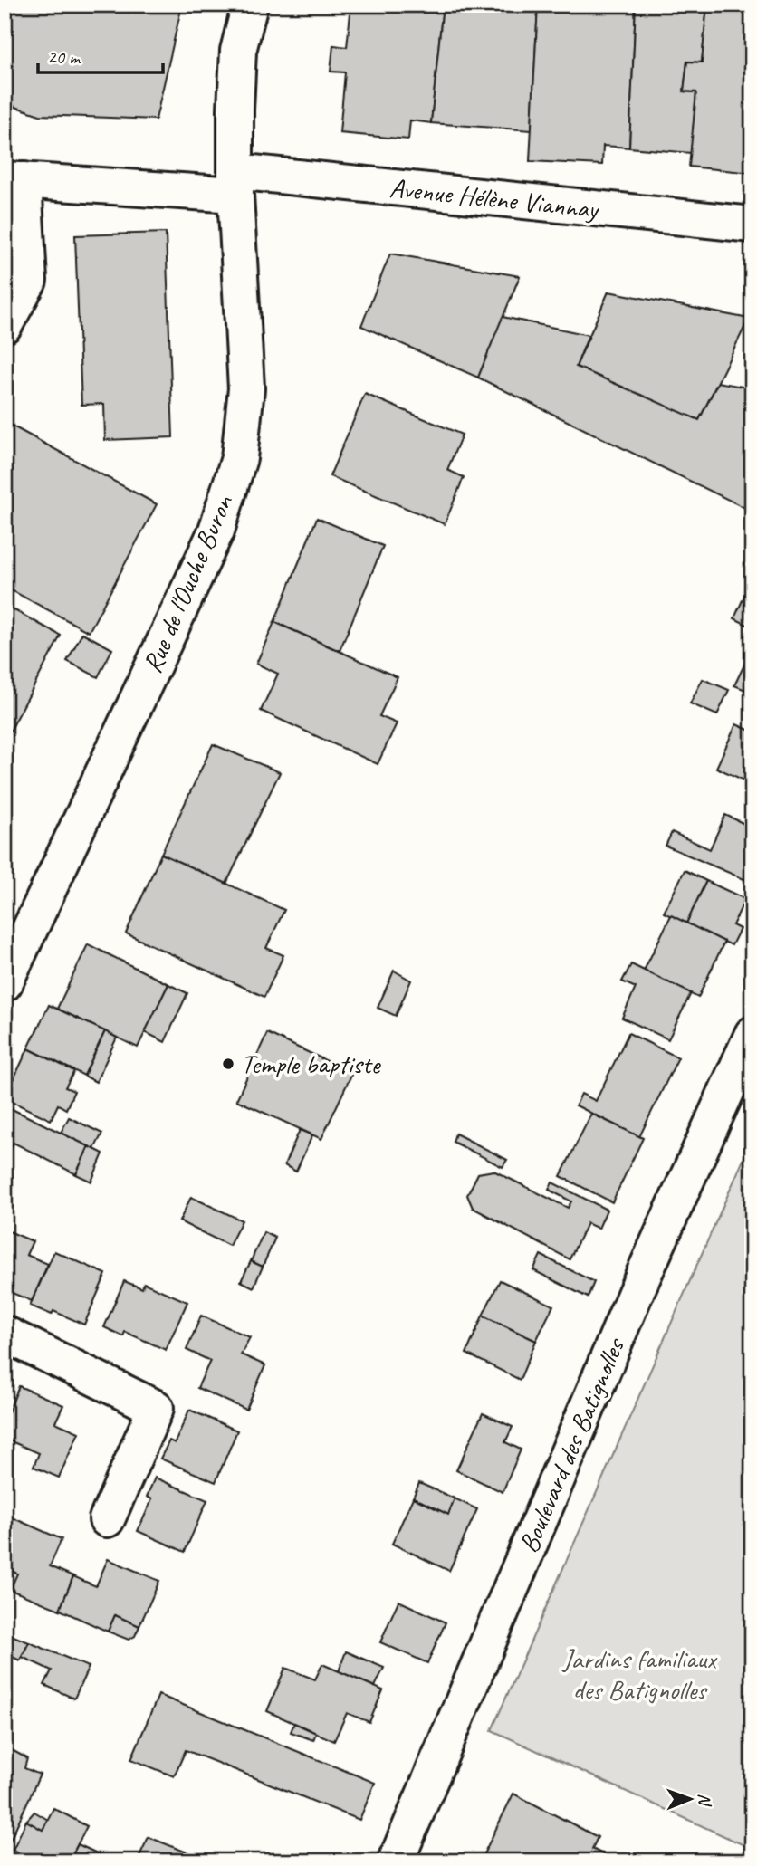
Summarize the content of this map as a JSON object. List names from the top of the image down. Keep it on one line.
{"streets":{"street":["Avenue Hélène Viannay","Rue de l'Ouche Buron","Boulevard des Batignolles"]},"crossings":[["Avenue Hélène Viannay","Rue de l'Ouche Buron"]],"parks":["Jardins familiaux des Batignolles"],"places":["Temple baptiste"],"scale_bar":"20 m","north":"right"}
